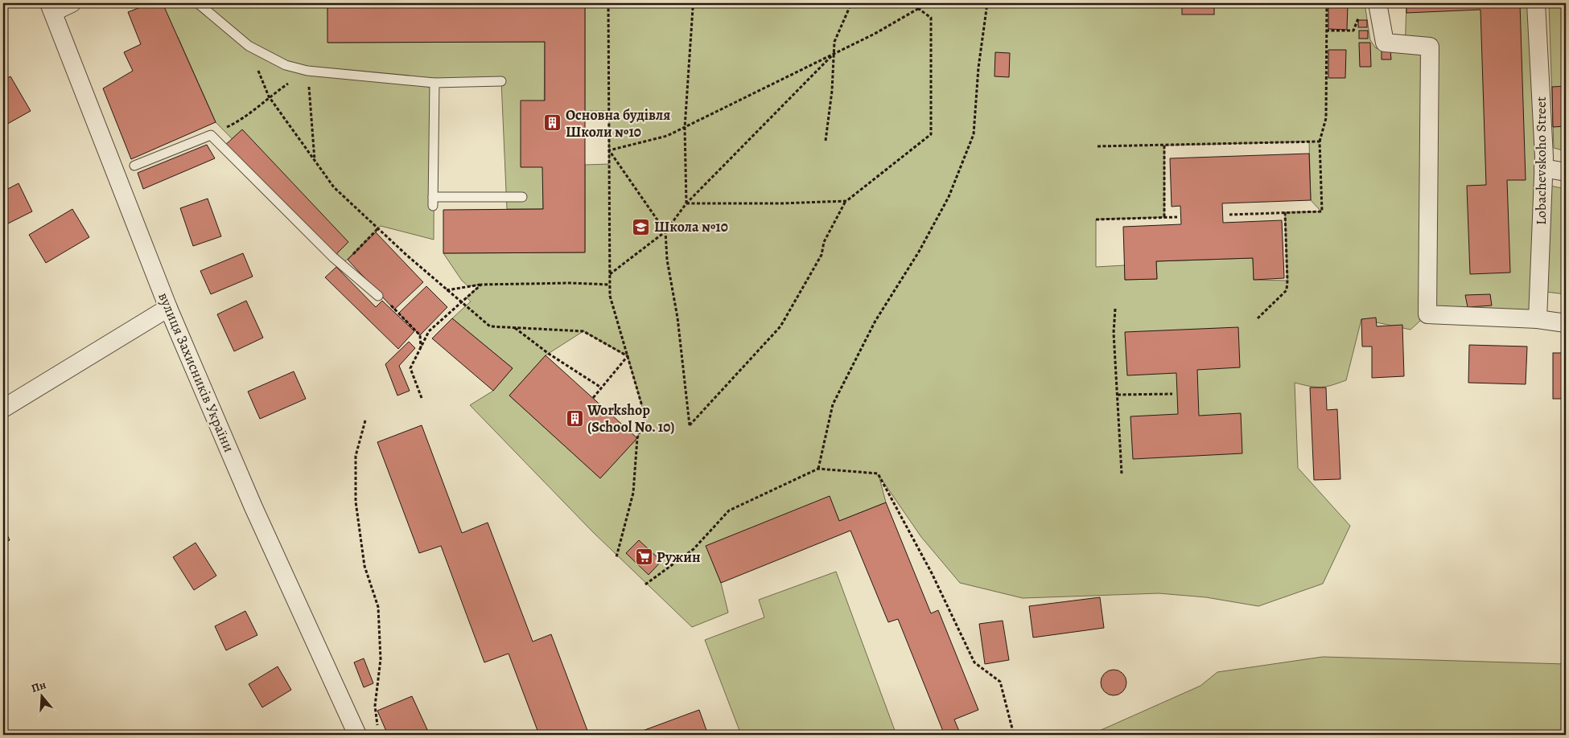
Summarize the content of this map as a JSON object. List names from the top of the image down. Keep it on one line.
{"streets":{"street":["Lobachevskoho Street","вулиця Захисників України"]},"places":{"building":["Основна будівля Школи №10","Workshop (School No. 10)"],"school or university":["Школа №10"],"supermarket":["Ружин"]},"north":"top"}
